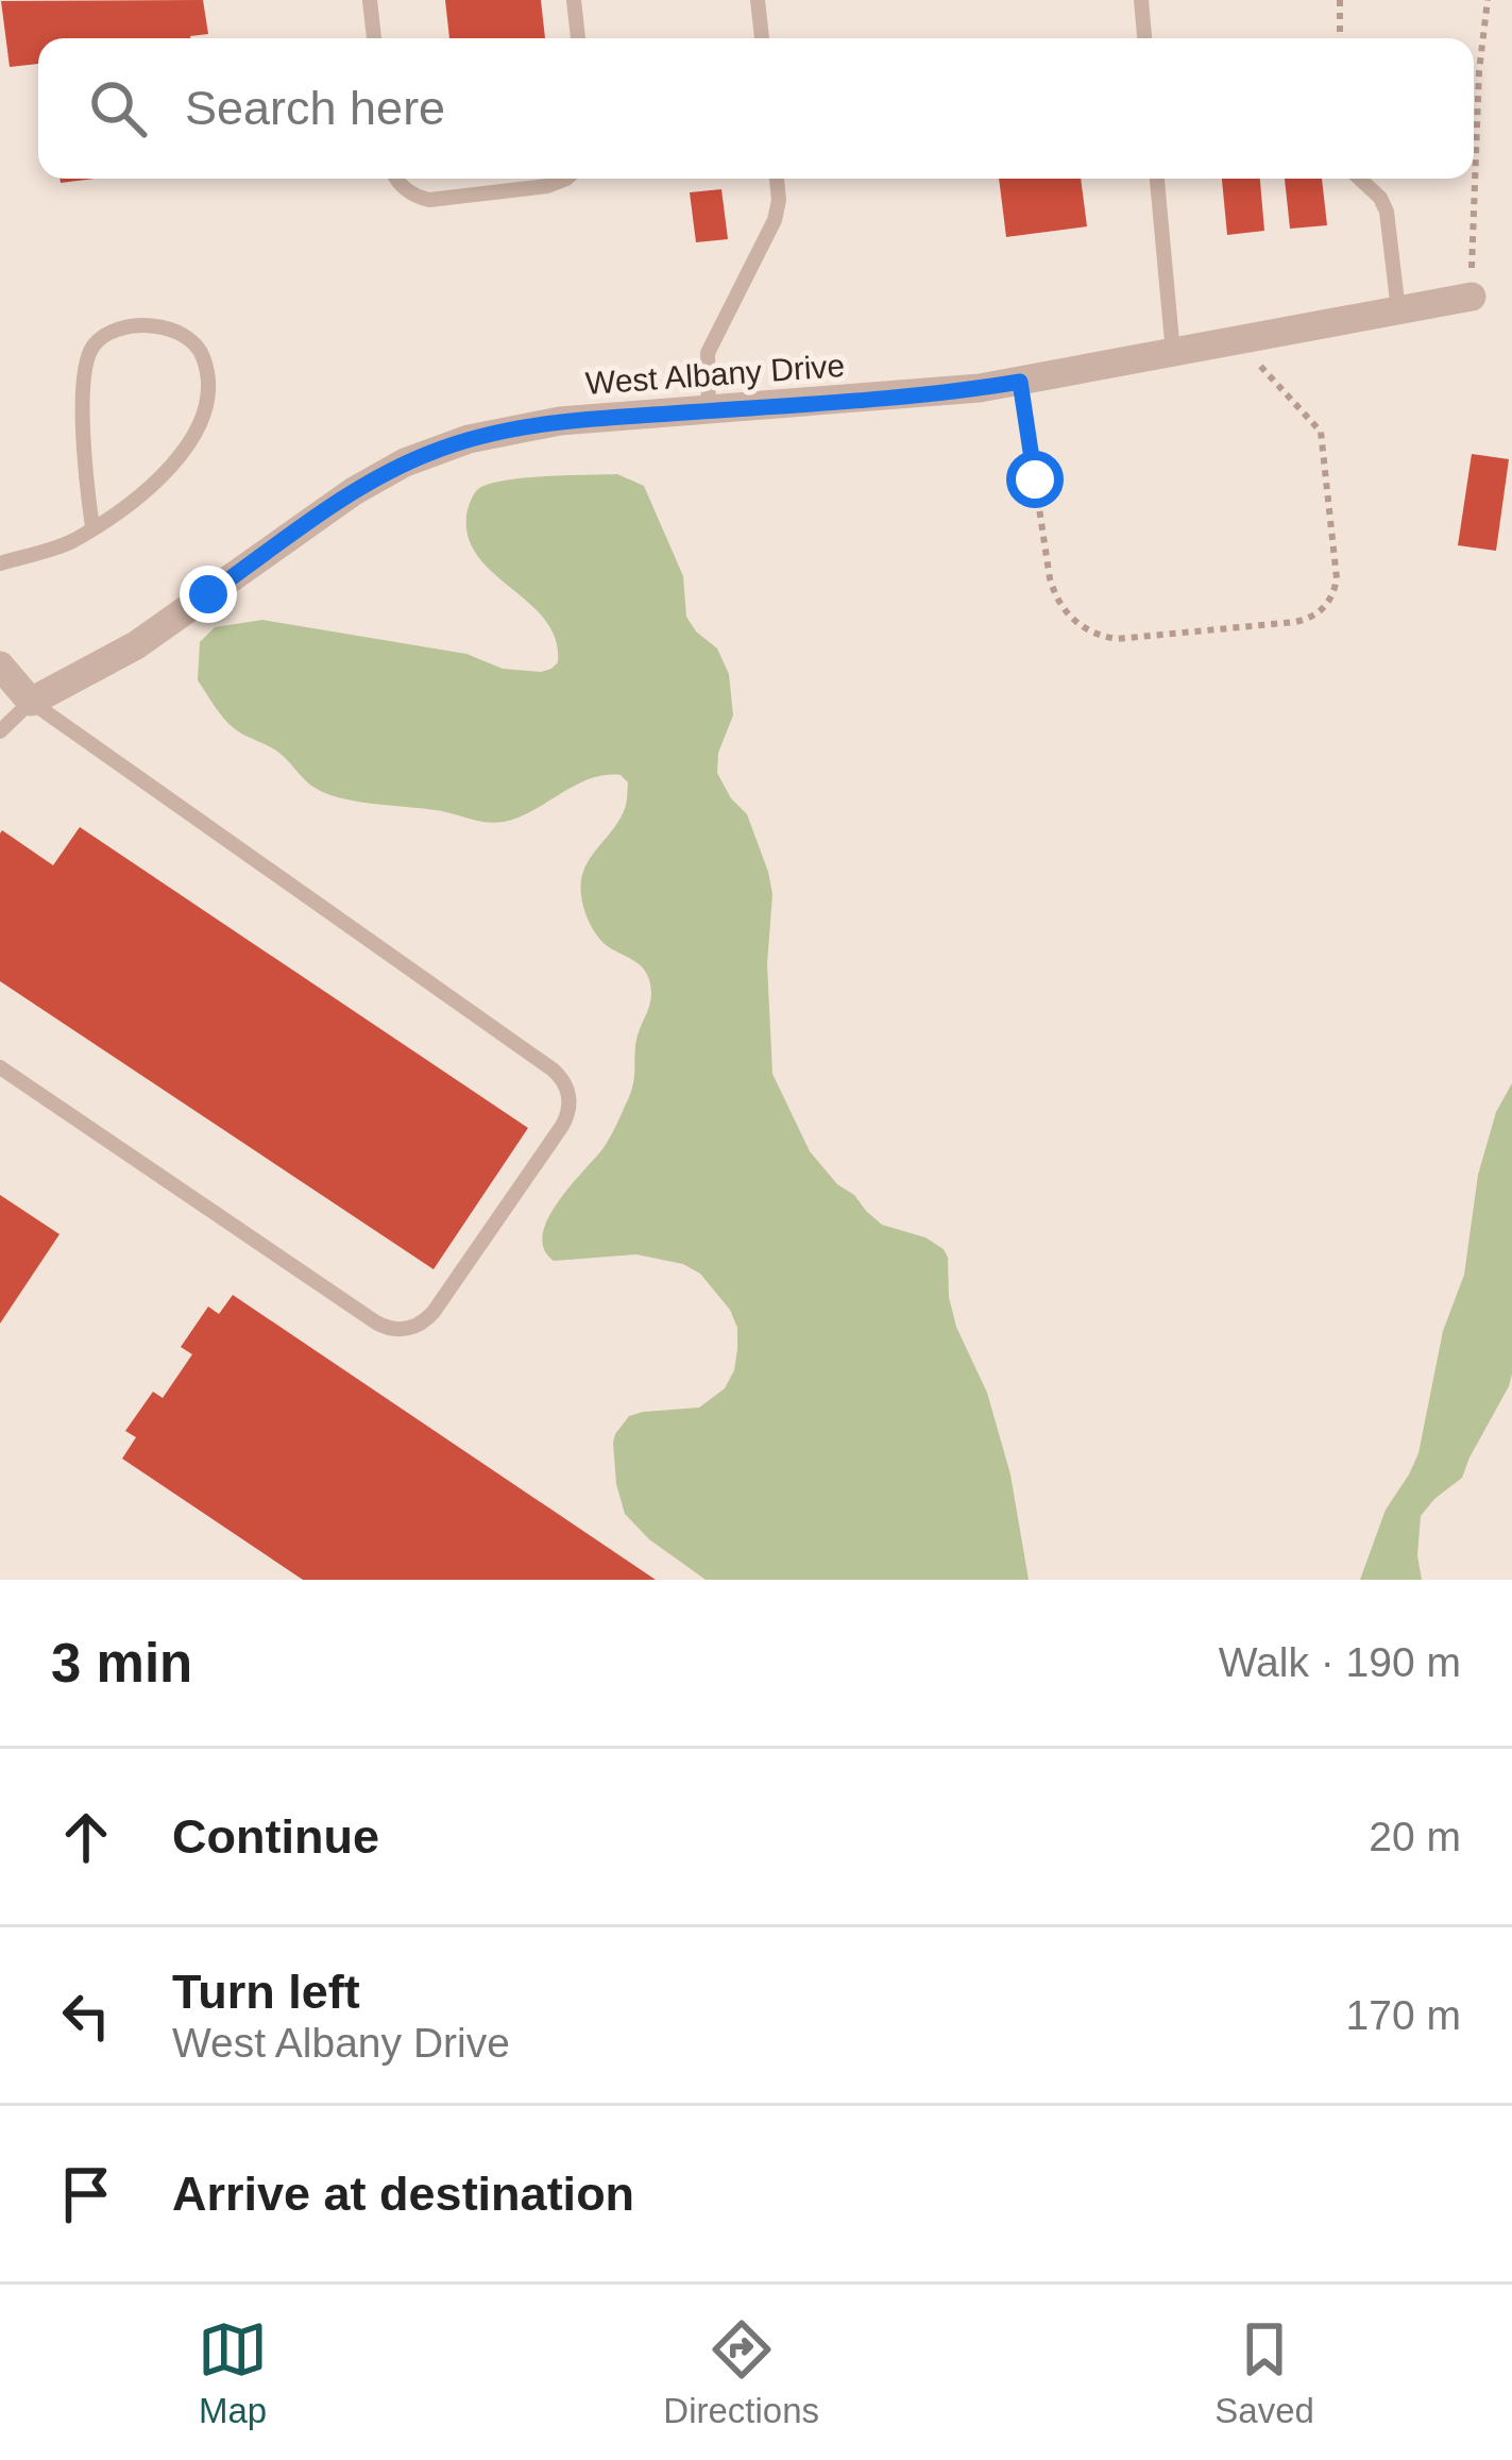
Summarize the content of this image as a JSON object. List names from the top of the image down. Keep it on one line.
{"streets":{"street":["West Albany Drive"]},"page":{"search":"Search here","heading":["3 min","Walk · 190 m"],"list":[["Continue","20 m"],["Turn left","West Albany Drive","170 m"],"Arrive at destination"],"nav":["Map","Directions","Saved"]}}
